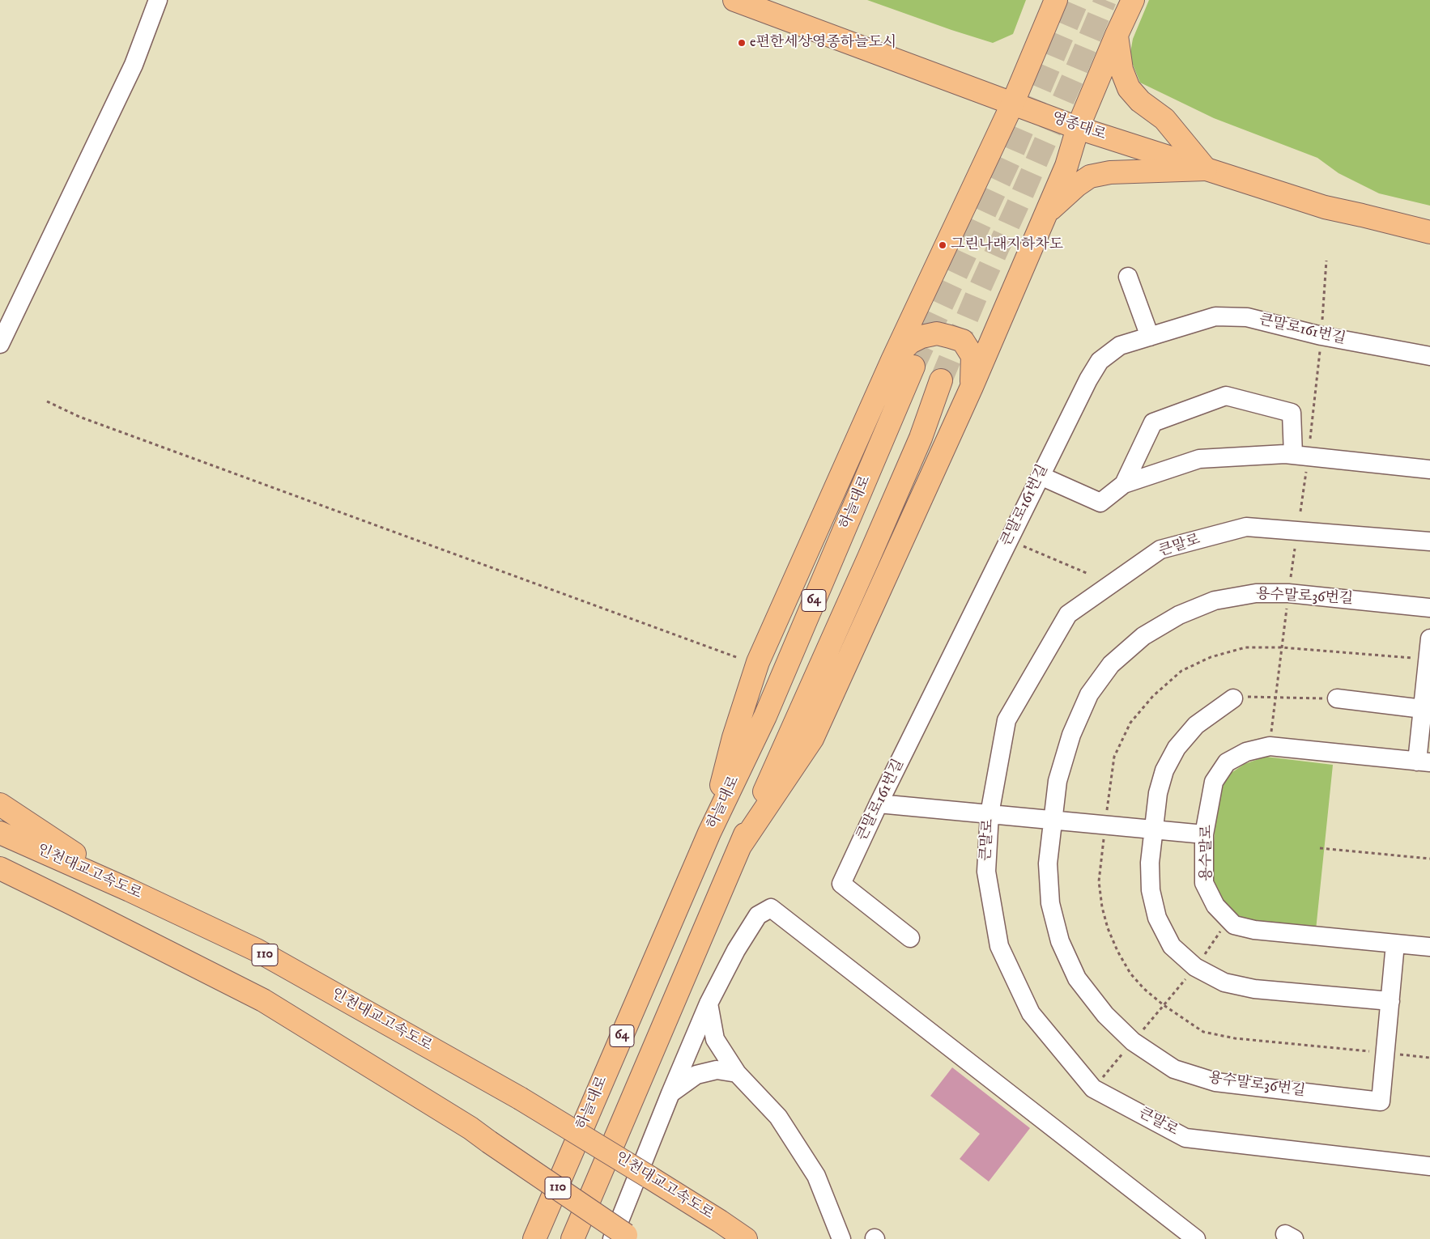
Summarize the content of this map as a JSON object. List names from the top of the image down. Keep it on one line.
{"streets":{"main road":["영종대로","하늘대로","64","인천대교고속도로","110"],"street":["큰말로161번길","큰말로","용수말로36번길","용수말로"]},"crossings":[["용수말로36번길","용수말로"]],"places":["e편한세상영종하늘도시","그린나래지하차도"]}
